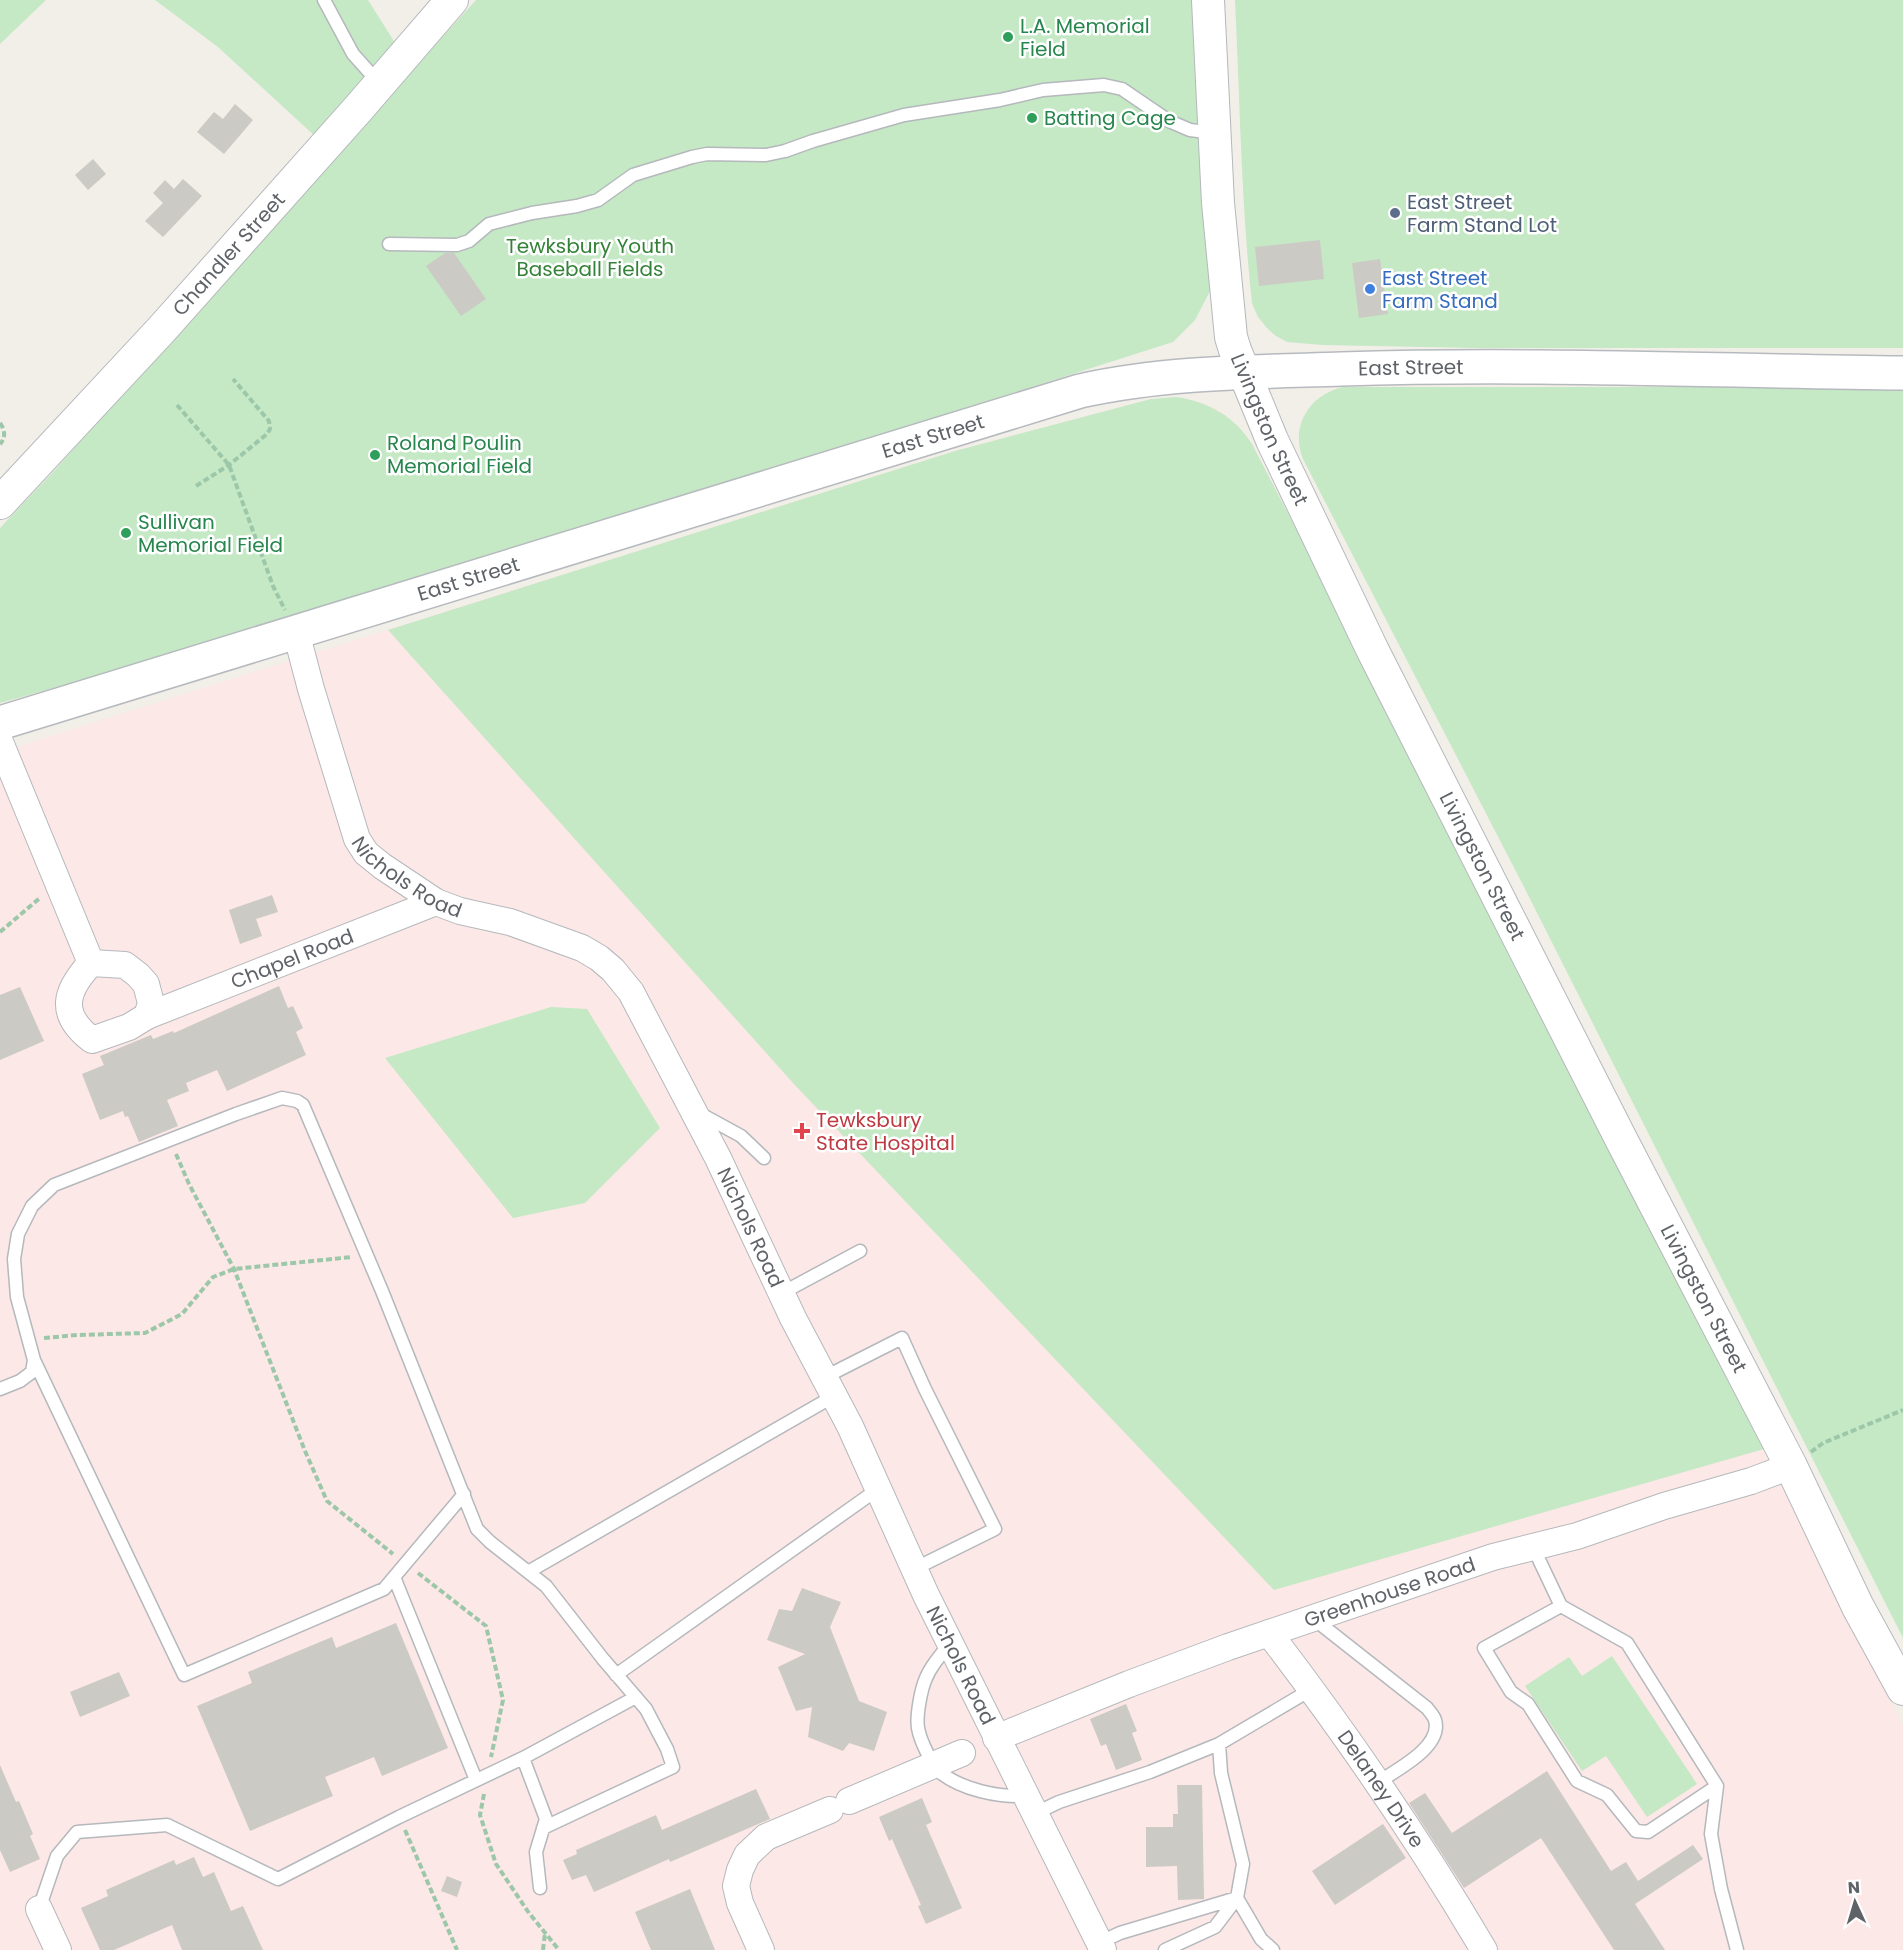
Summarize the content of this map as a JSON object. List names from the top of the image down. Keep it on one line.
{"streets":{"main road":["East Street"],"street":["Chandler Street","Livingston Street","Nichols Road","Chapel Road","Greenhouse Road","Delaney Drive"]},"crossings":[["East Street","Livingston Street"],["East Street","Nichols Road"],["Livingston Street","Greenhouse Road"],["Nichols Road","Chapel Road"],["Nichols Road","Greenhouse Road"],["Greenhouse Road","Delaney Drive"]],"parks":["Tewksbury Youth Baseball Fields"],"places":{"other":["L.A. Memorial Field","Batting Cage","East Street Farm Stand Lot","East Street Farm Stand","Roland Poulin Memorial Field","Sullivan Memorial Field"],"health":["Tewksbury State Hospital"]},"north":"top"}
